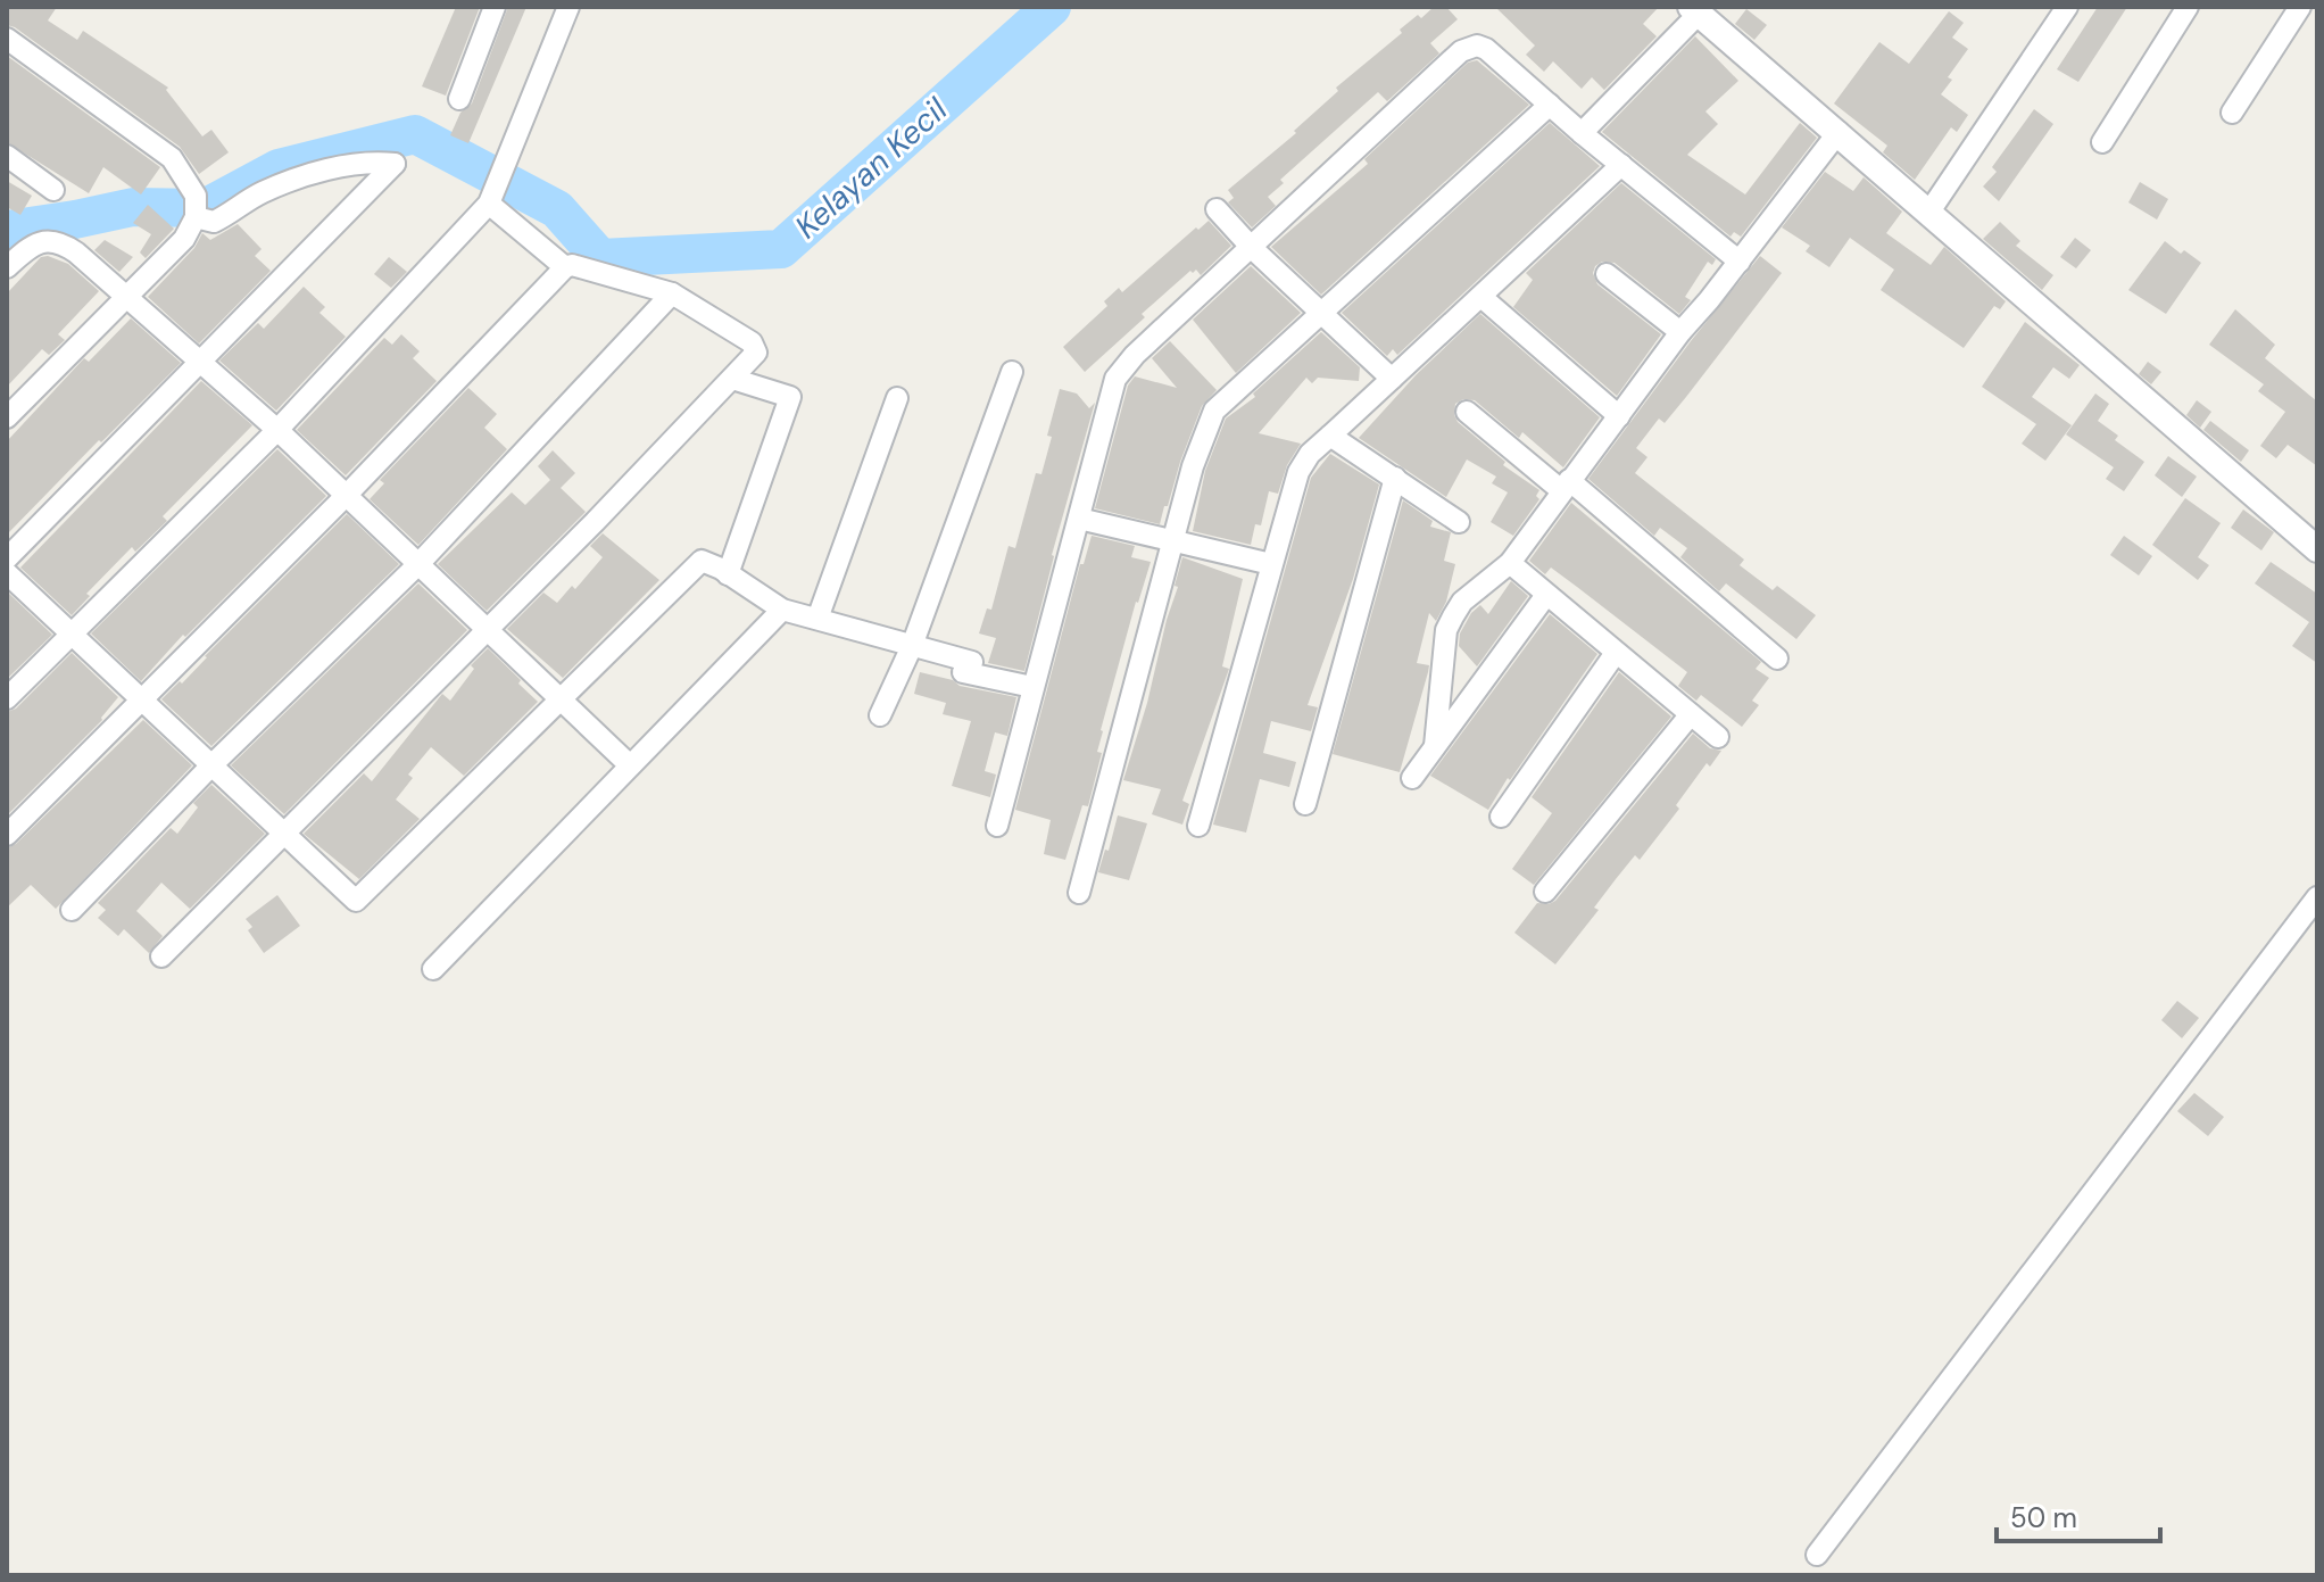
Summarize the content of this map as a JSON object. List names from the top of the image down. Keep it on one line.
{"water":["Kelayan Kecil"],"scale_bar":"50 m"}
